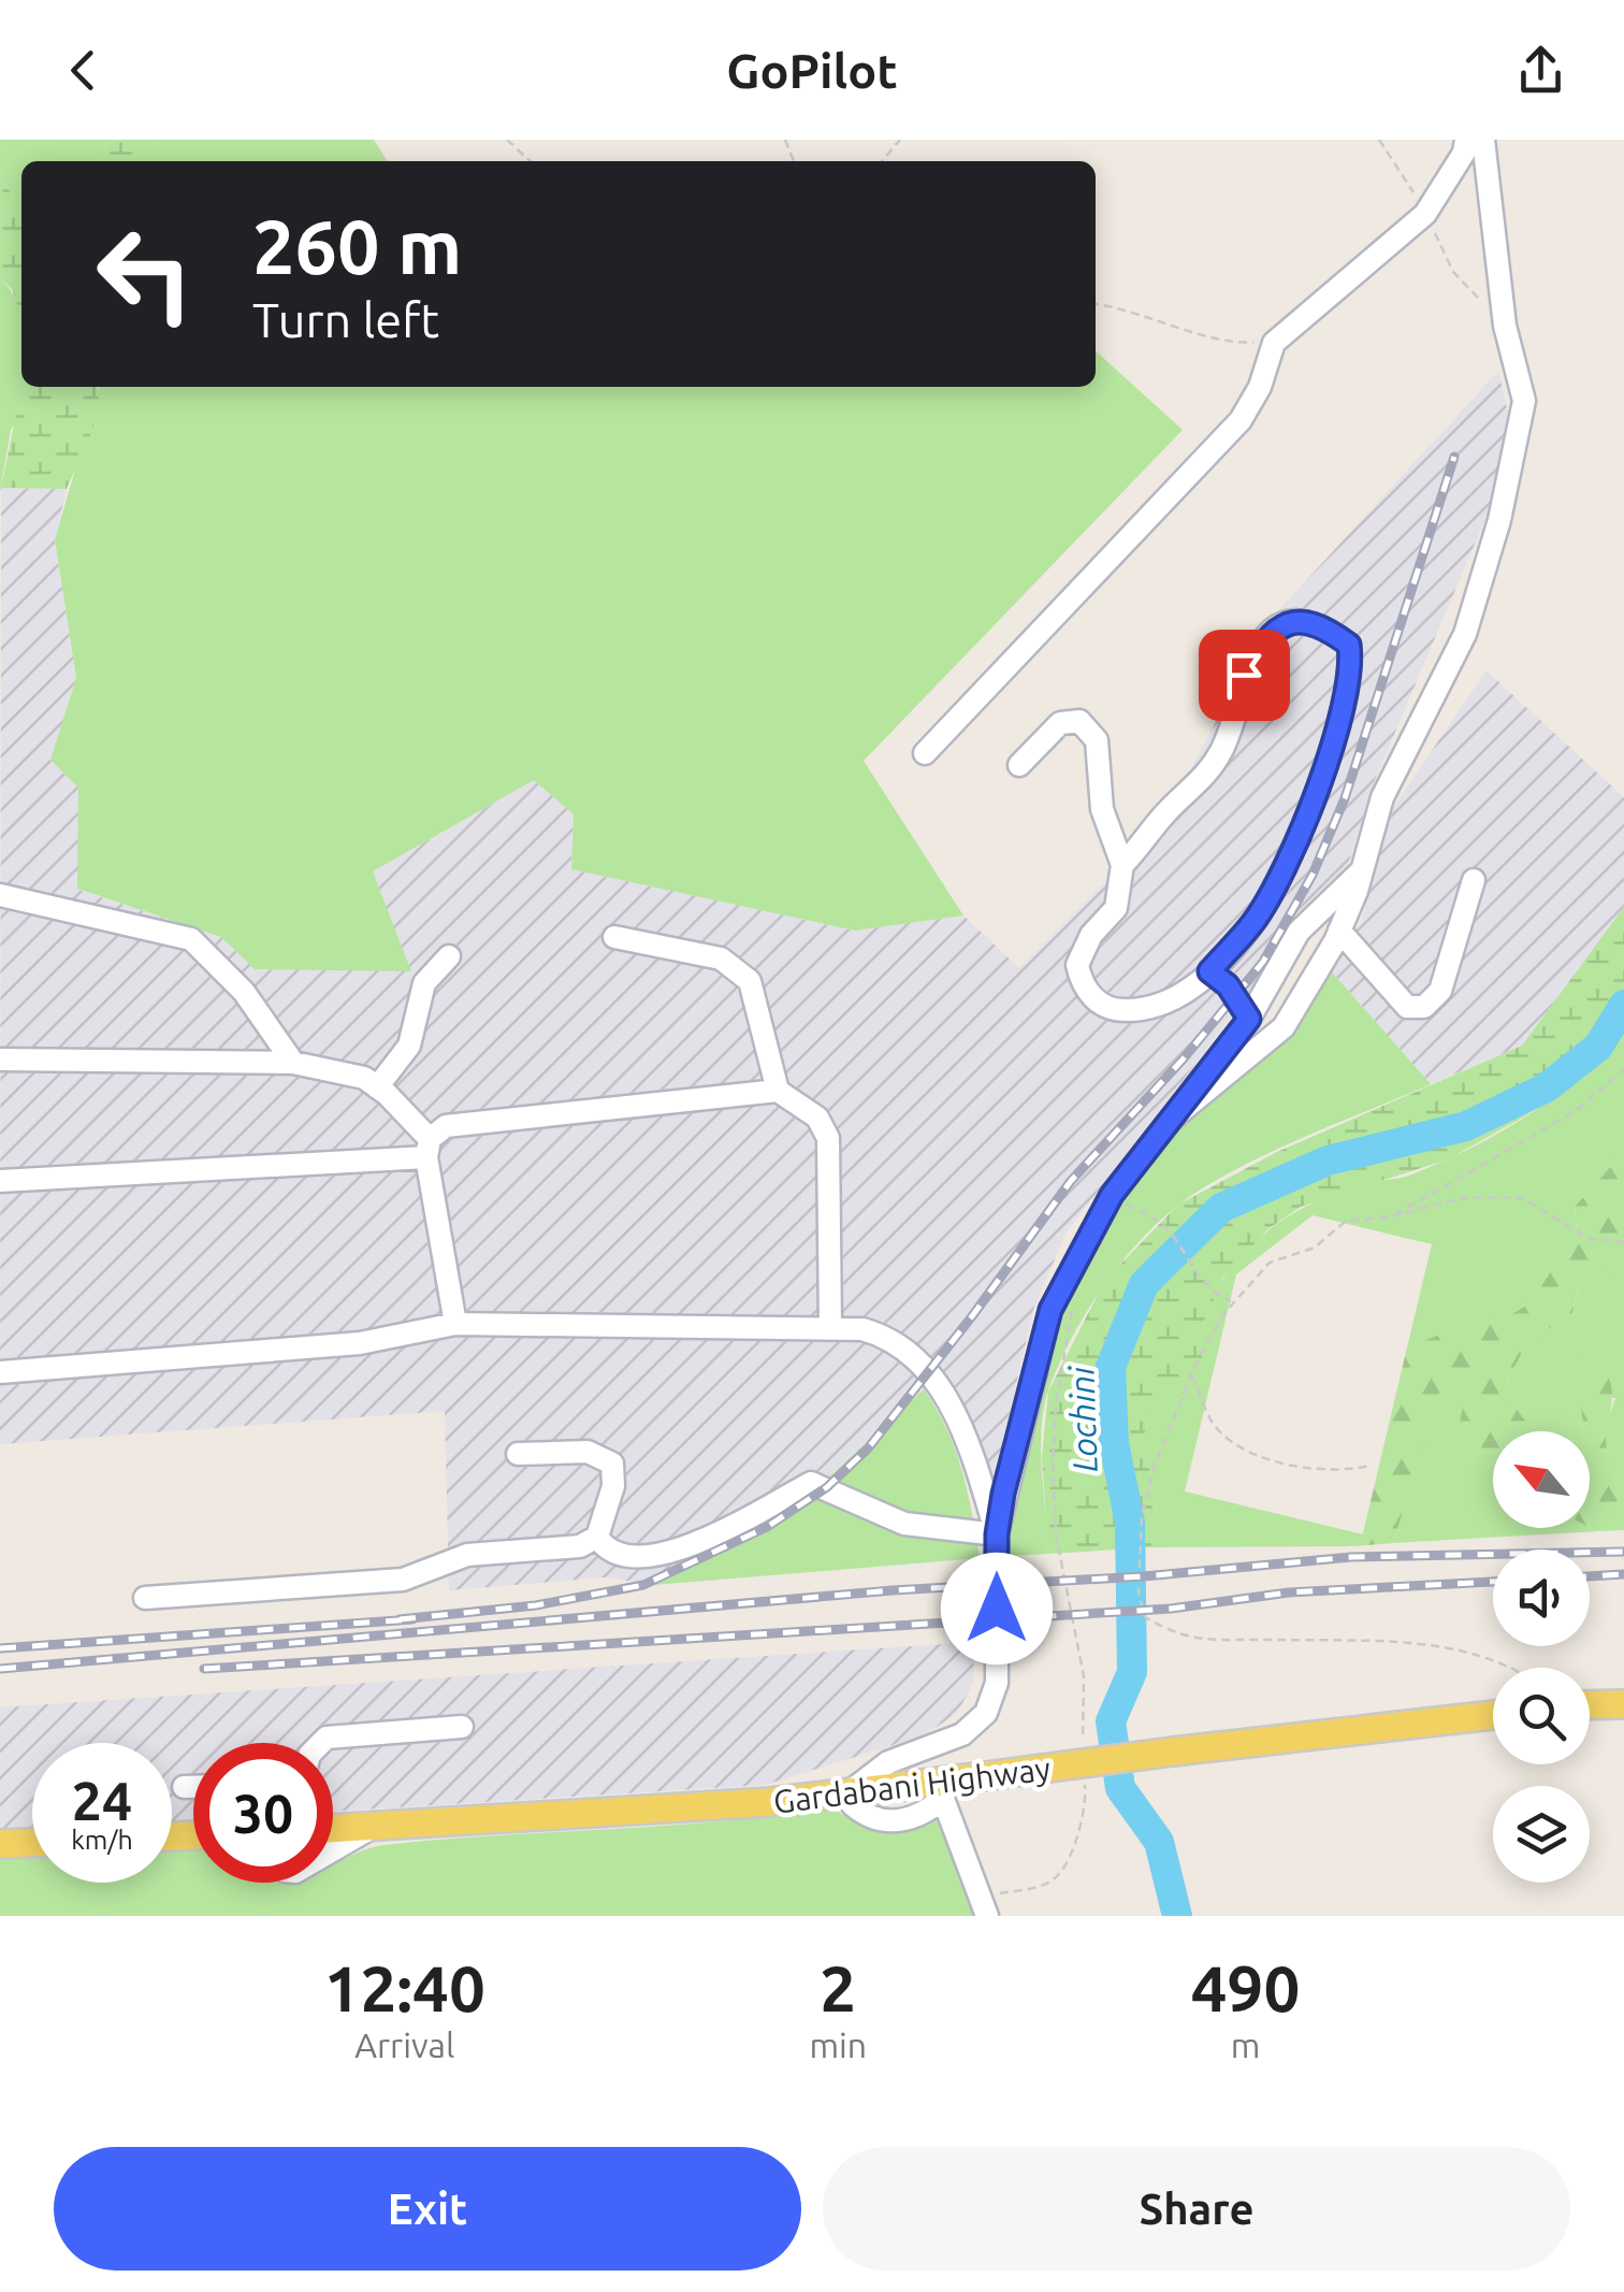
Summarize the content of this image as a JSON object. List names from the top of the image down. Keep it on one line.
{"streets":{"main road":["Gardabani Highway"]},"water":["Lochini"],"north":"top left","page":{"header":"GoPilot","turn":["260 m","Turn left"],"speed":"24 km/h","limit":"30","eta":["12:40","Arrival","2","min","490","m"],"buttons":["Exit","Share"]}}
